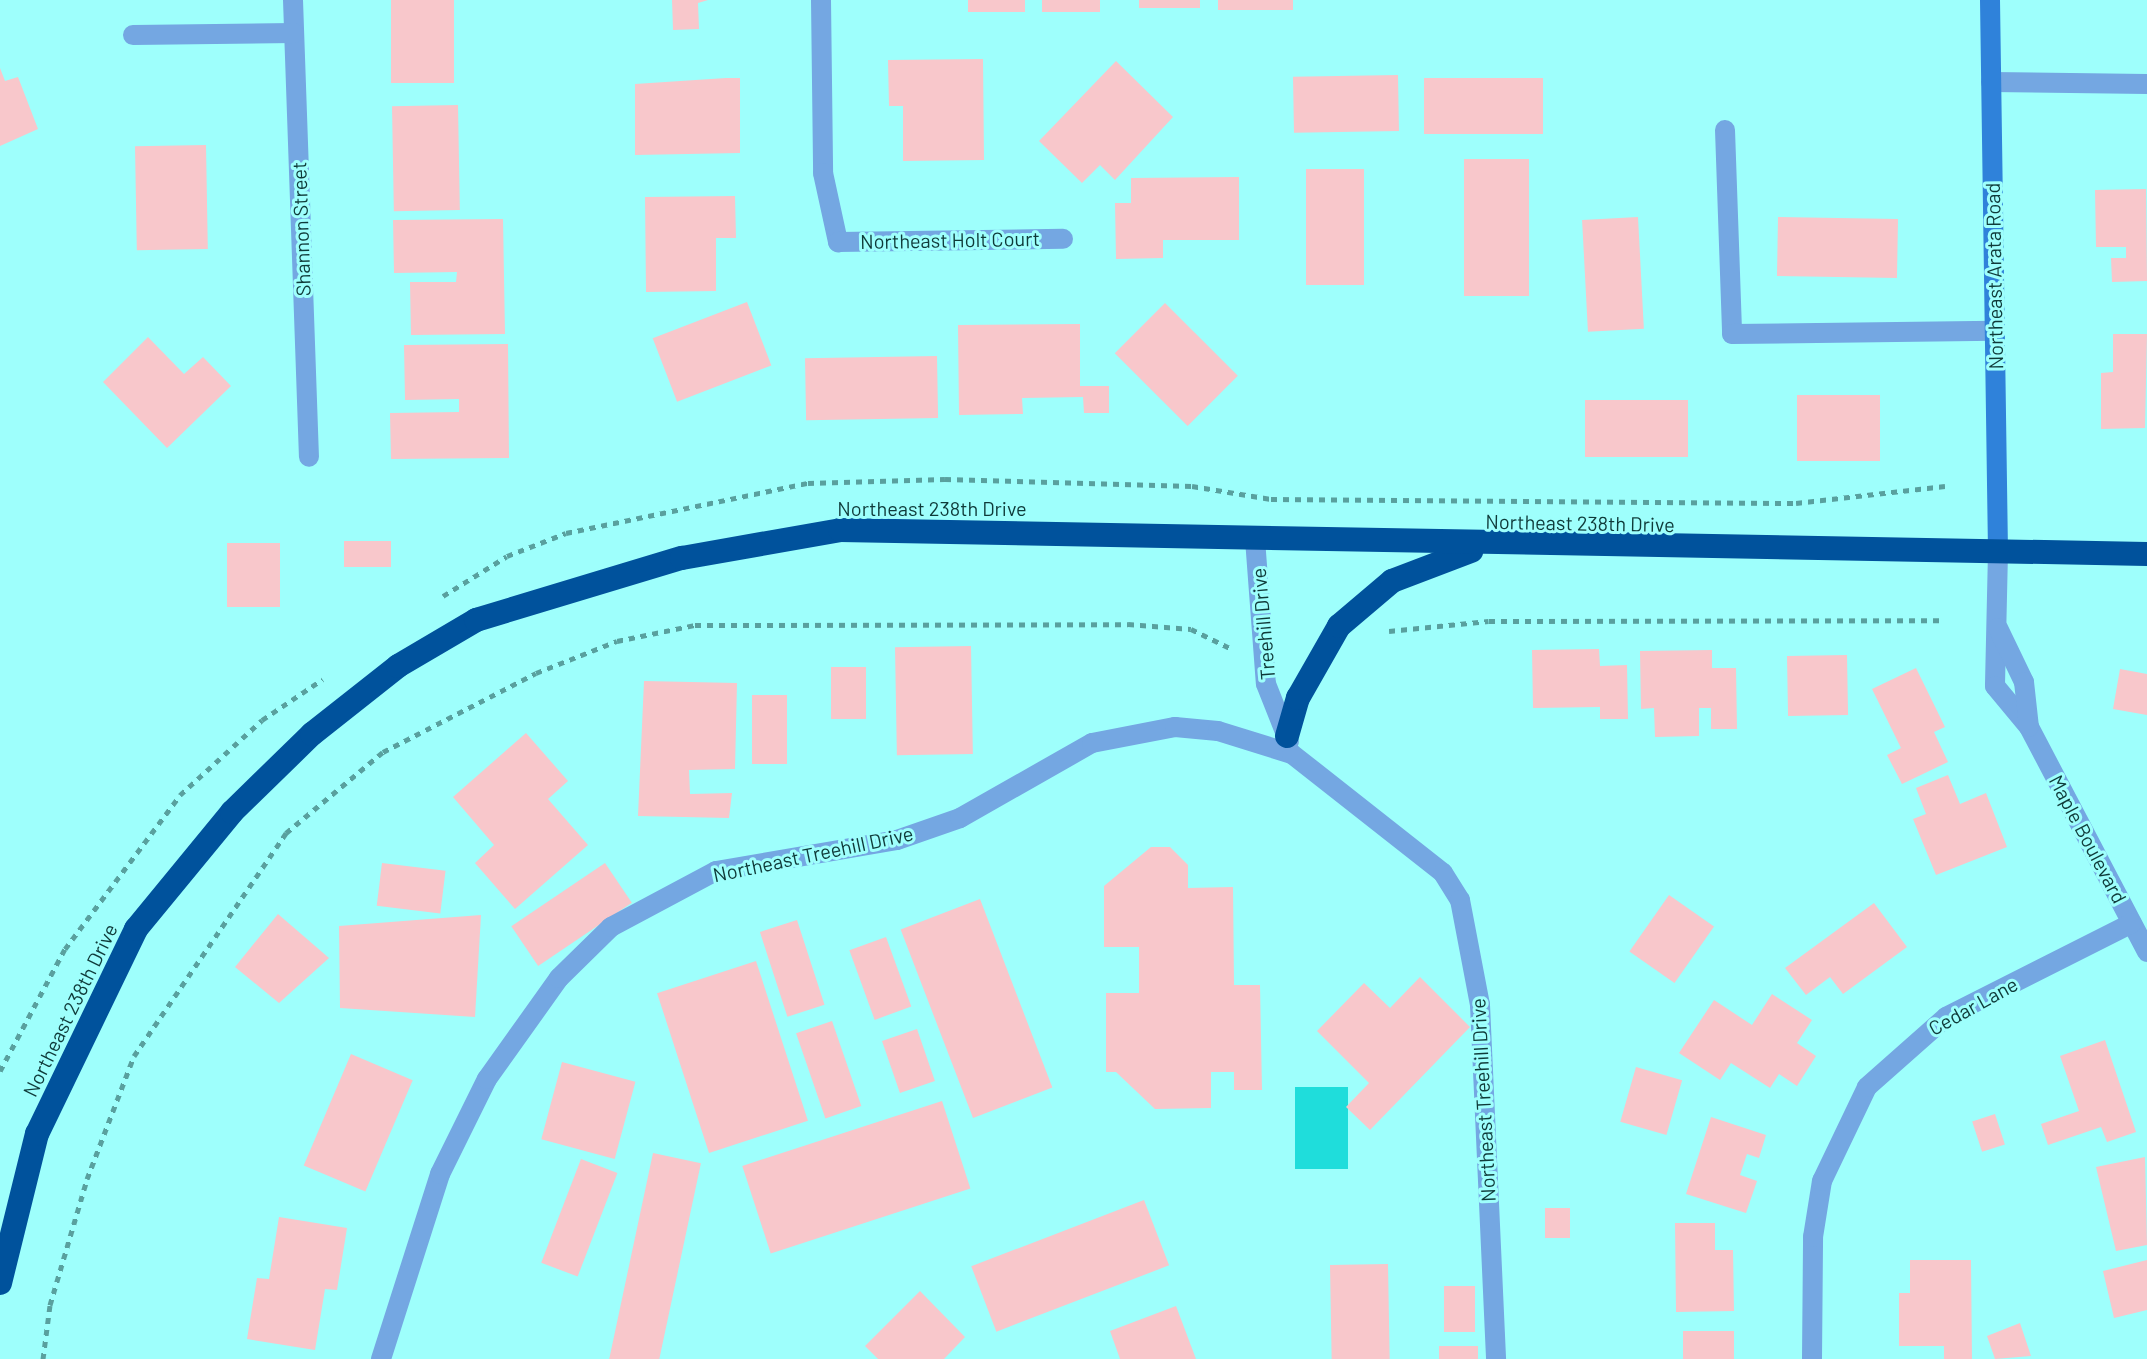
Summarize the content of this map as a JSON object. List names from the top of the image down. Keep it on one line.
{"streets":{"highway":["Northeast 238th Drive"],"street":["Shannon Street","Northeast Holt Court","Northeast Arata Road","Treehill Drive","Maple Boulevard","Northeast Treehill Drive","Cedar Lane"]},"crossings":[["Northeast Arata Road","Northeast 238th Drive"],["Northeast Arata Road","Maple Boulevard"],["Northeast 238th Drive","Treehill Drive"],["Northeast 238th Drive","Maple Boulevard"],["Treehill Drive","Northeast Treehill Drive"],["Maple Boulevard","Cedar Lane"]]}
